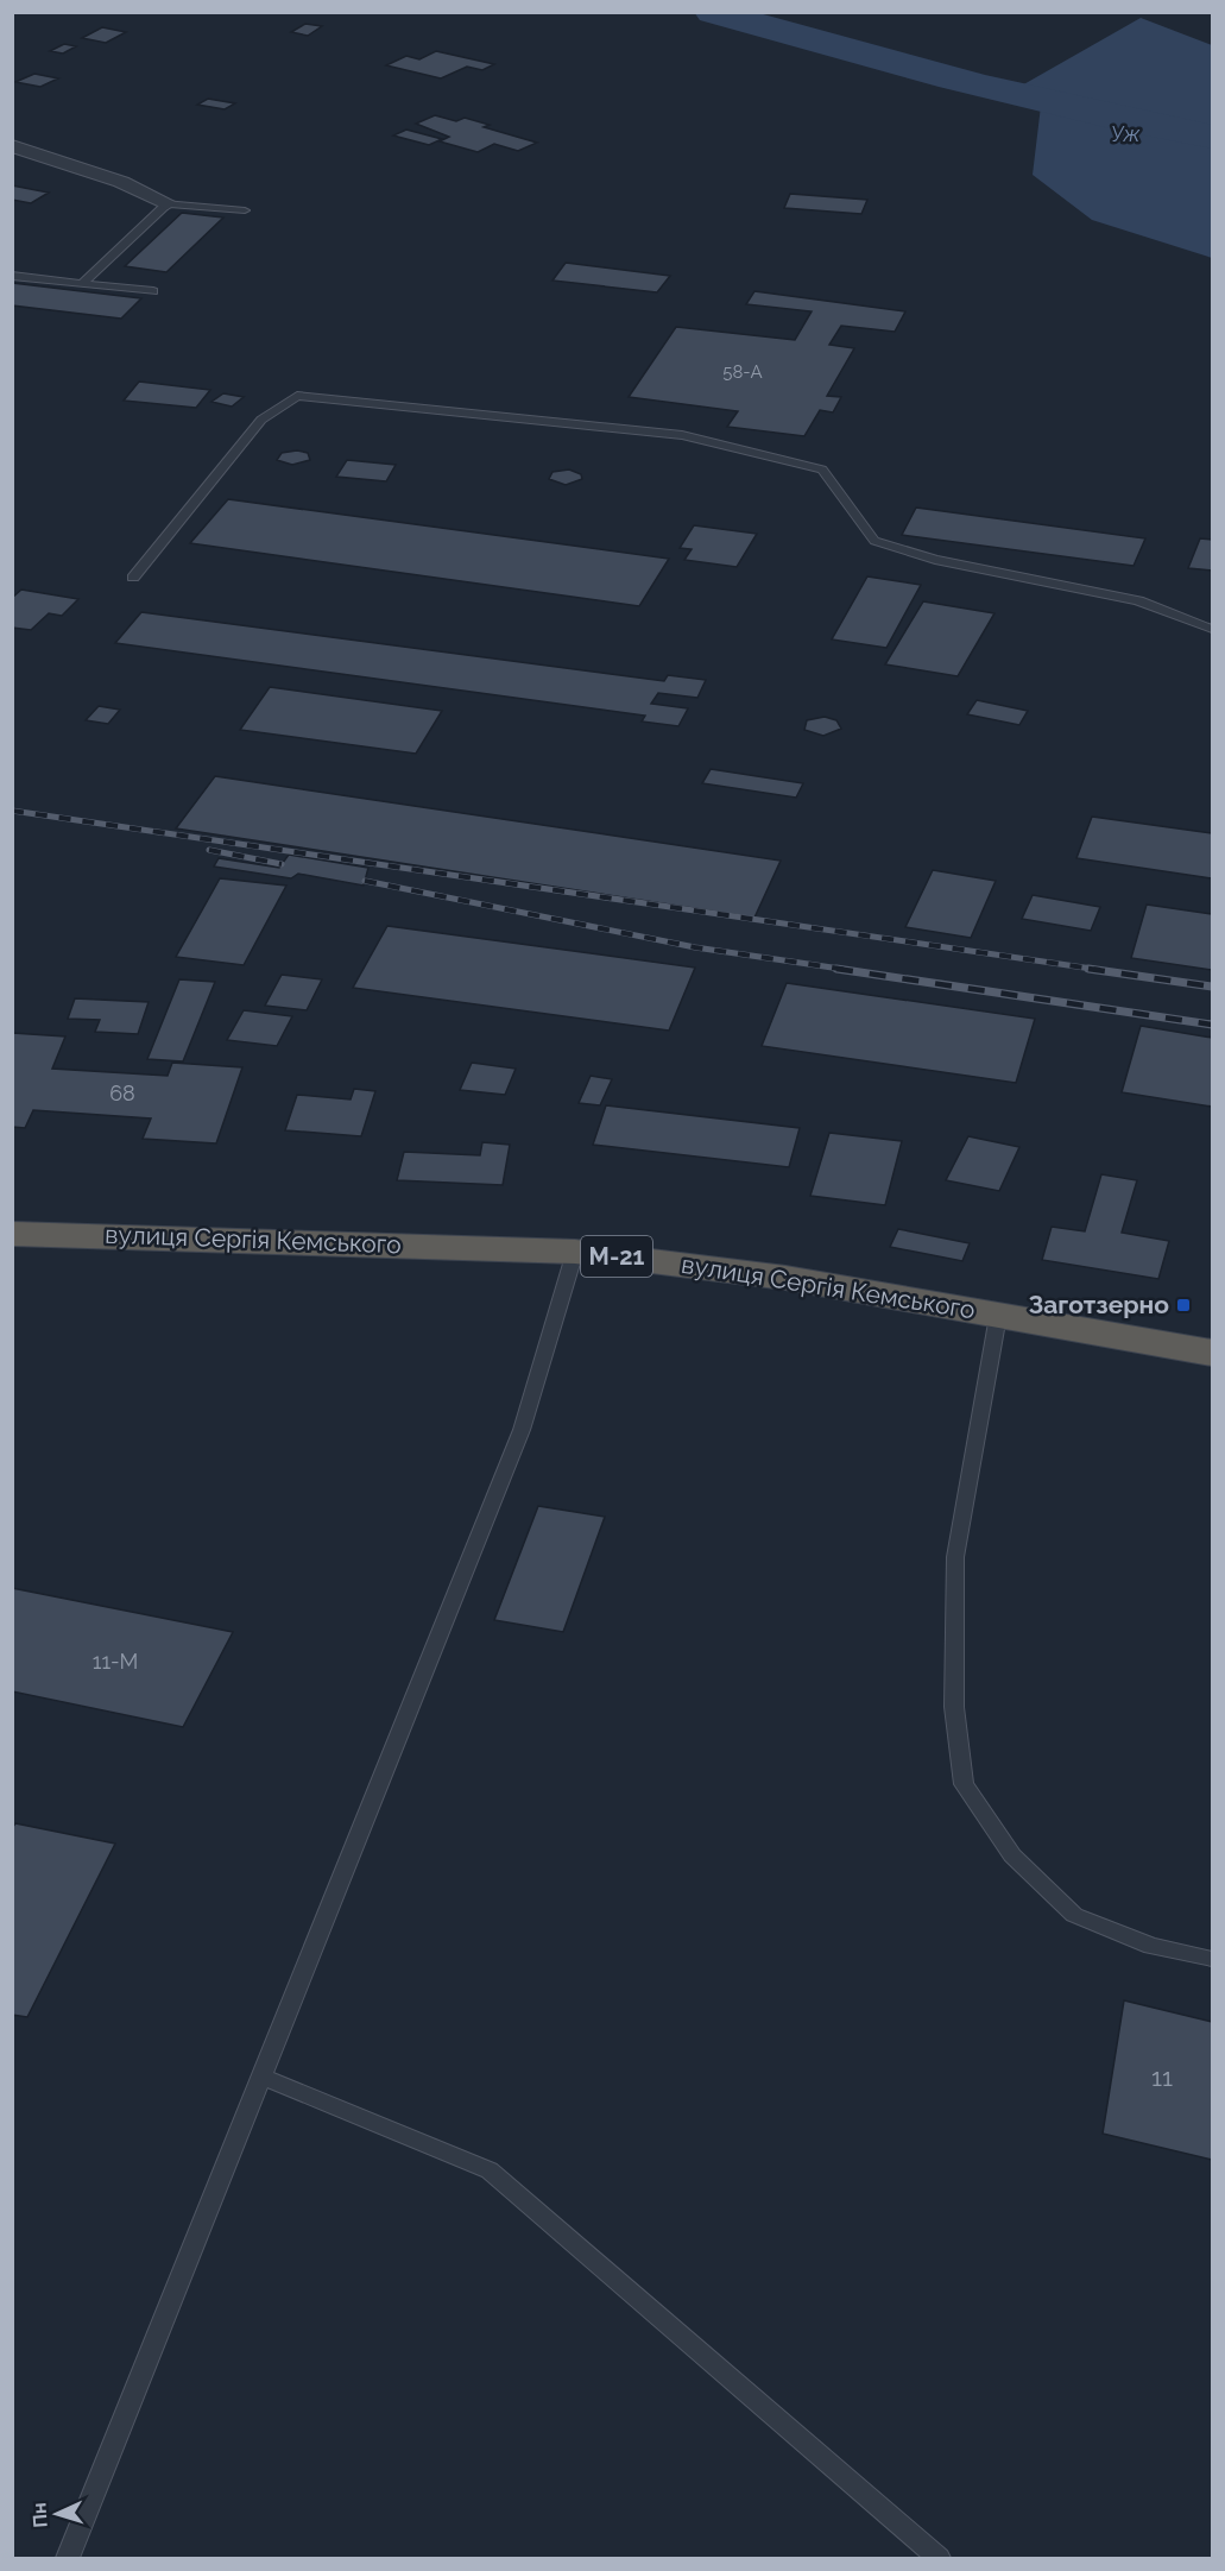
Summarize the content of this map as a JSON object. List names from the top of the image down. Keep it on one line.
{"streets":{"highway":["вулиця Сергія Кемського","М-21"]},"water":["Уж"],"places":{"transit":["Заготзерно"]},"house_numbers":["58-А","68","11-М","11"],"north":"left"}
